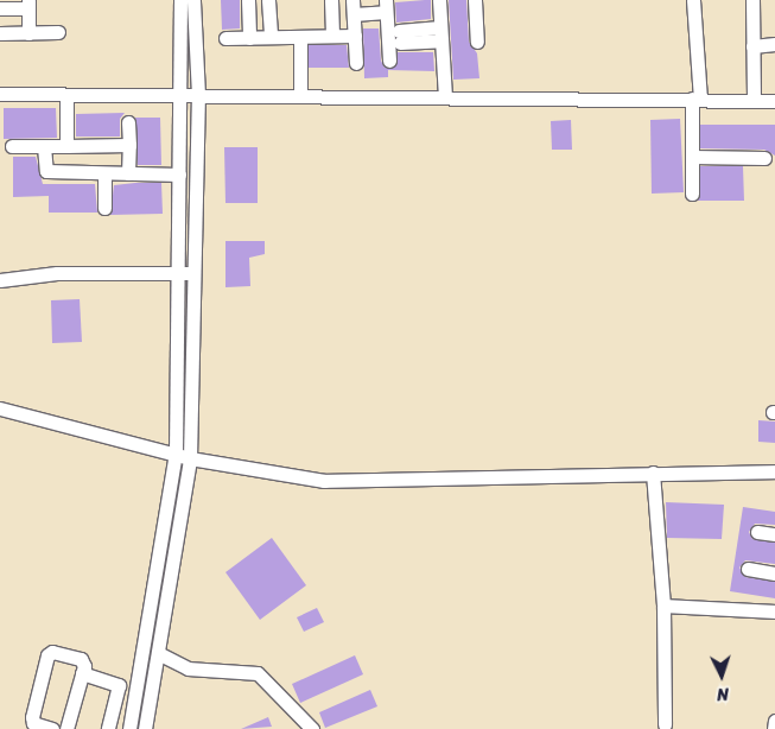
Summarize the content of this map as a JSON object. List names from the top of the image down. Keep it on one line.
{"north":"bottom"}
